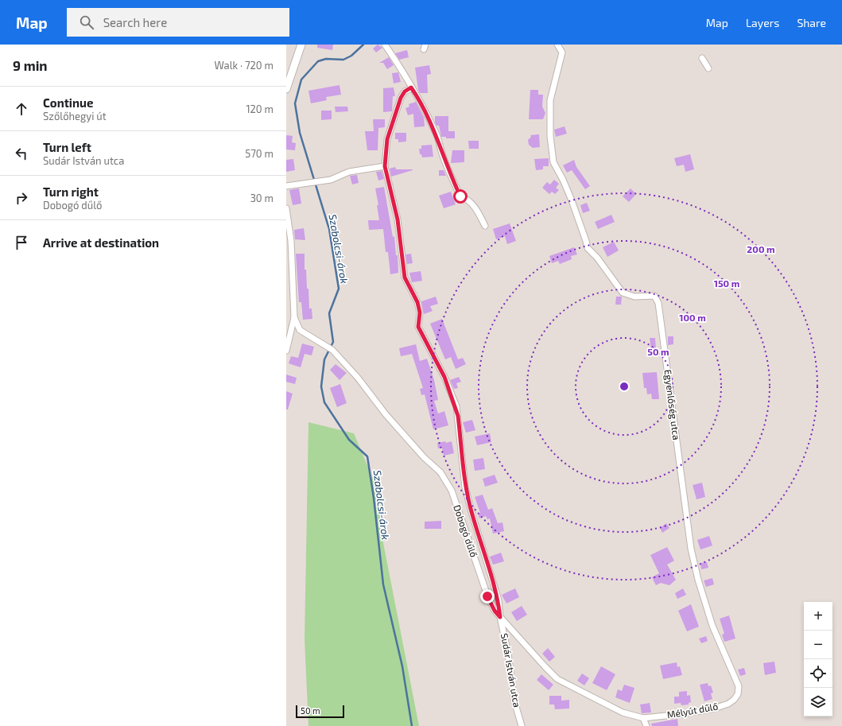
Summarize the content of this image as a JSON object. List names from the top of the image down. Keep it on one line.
{"streets":{"street":["Egyenlőség utca","Dobogó dűlő","Sudár István utca","Mélyút dűlő"]},"crossings":[["Egyenlőség utca","Mélyút dűlő"],["Dobogó dűlő","Sudár István utca"],["Dobogó dűlő","Mélyút dűlő"]],"water":["Szabolcsi-árok"],"scale_bar":"50 m","page":{"header":"Map","search":"Search here","nav":["Map","Layers","Share"],"heading":["9 min","Walk · 720 m"],"list":[["Continue","Szőlőhegyi út","120 m"],["Turn left","Sudár István utca","570 m"],["Turn right","Dobogó dűlő","30 m"],"Arrive at destination"],"map_buttons":["+","−"],"scale":"50 m"},"rings":["200 m","150 m","100 m","50 m"]}
